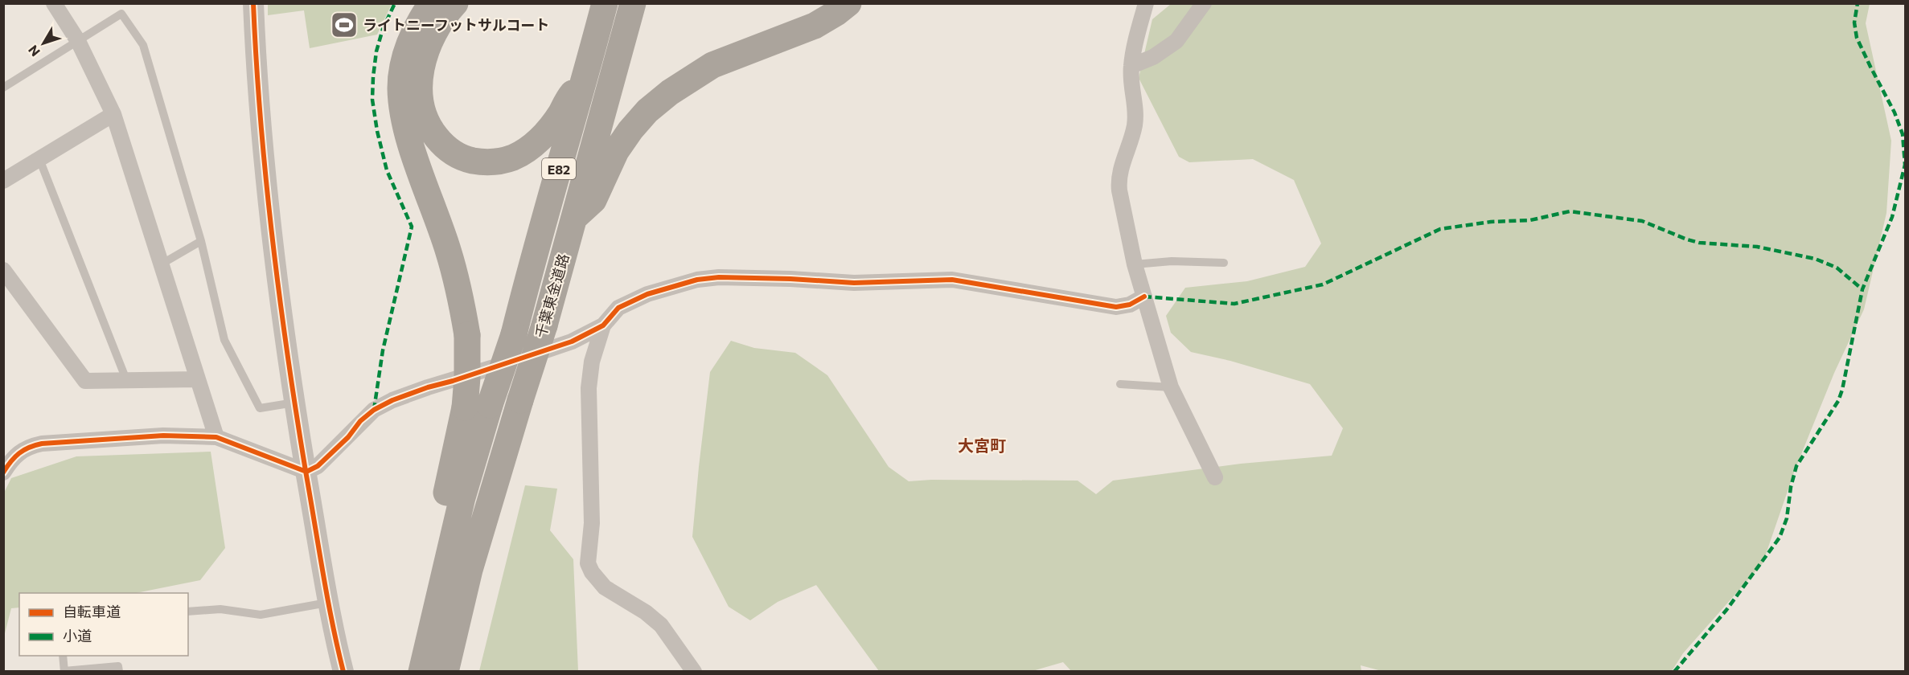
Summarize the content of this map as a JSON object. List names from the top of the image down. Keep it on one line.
{"streets":{"highway":["E82","千葉東金道路"]},"districts":["大宮町"],"places":{"sports":["ライトニーフットサルコート"]},"legend":["自転車道","小道"],"north":"bottom left"}
